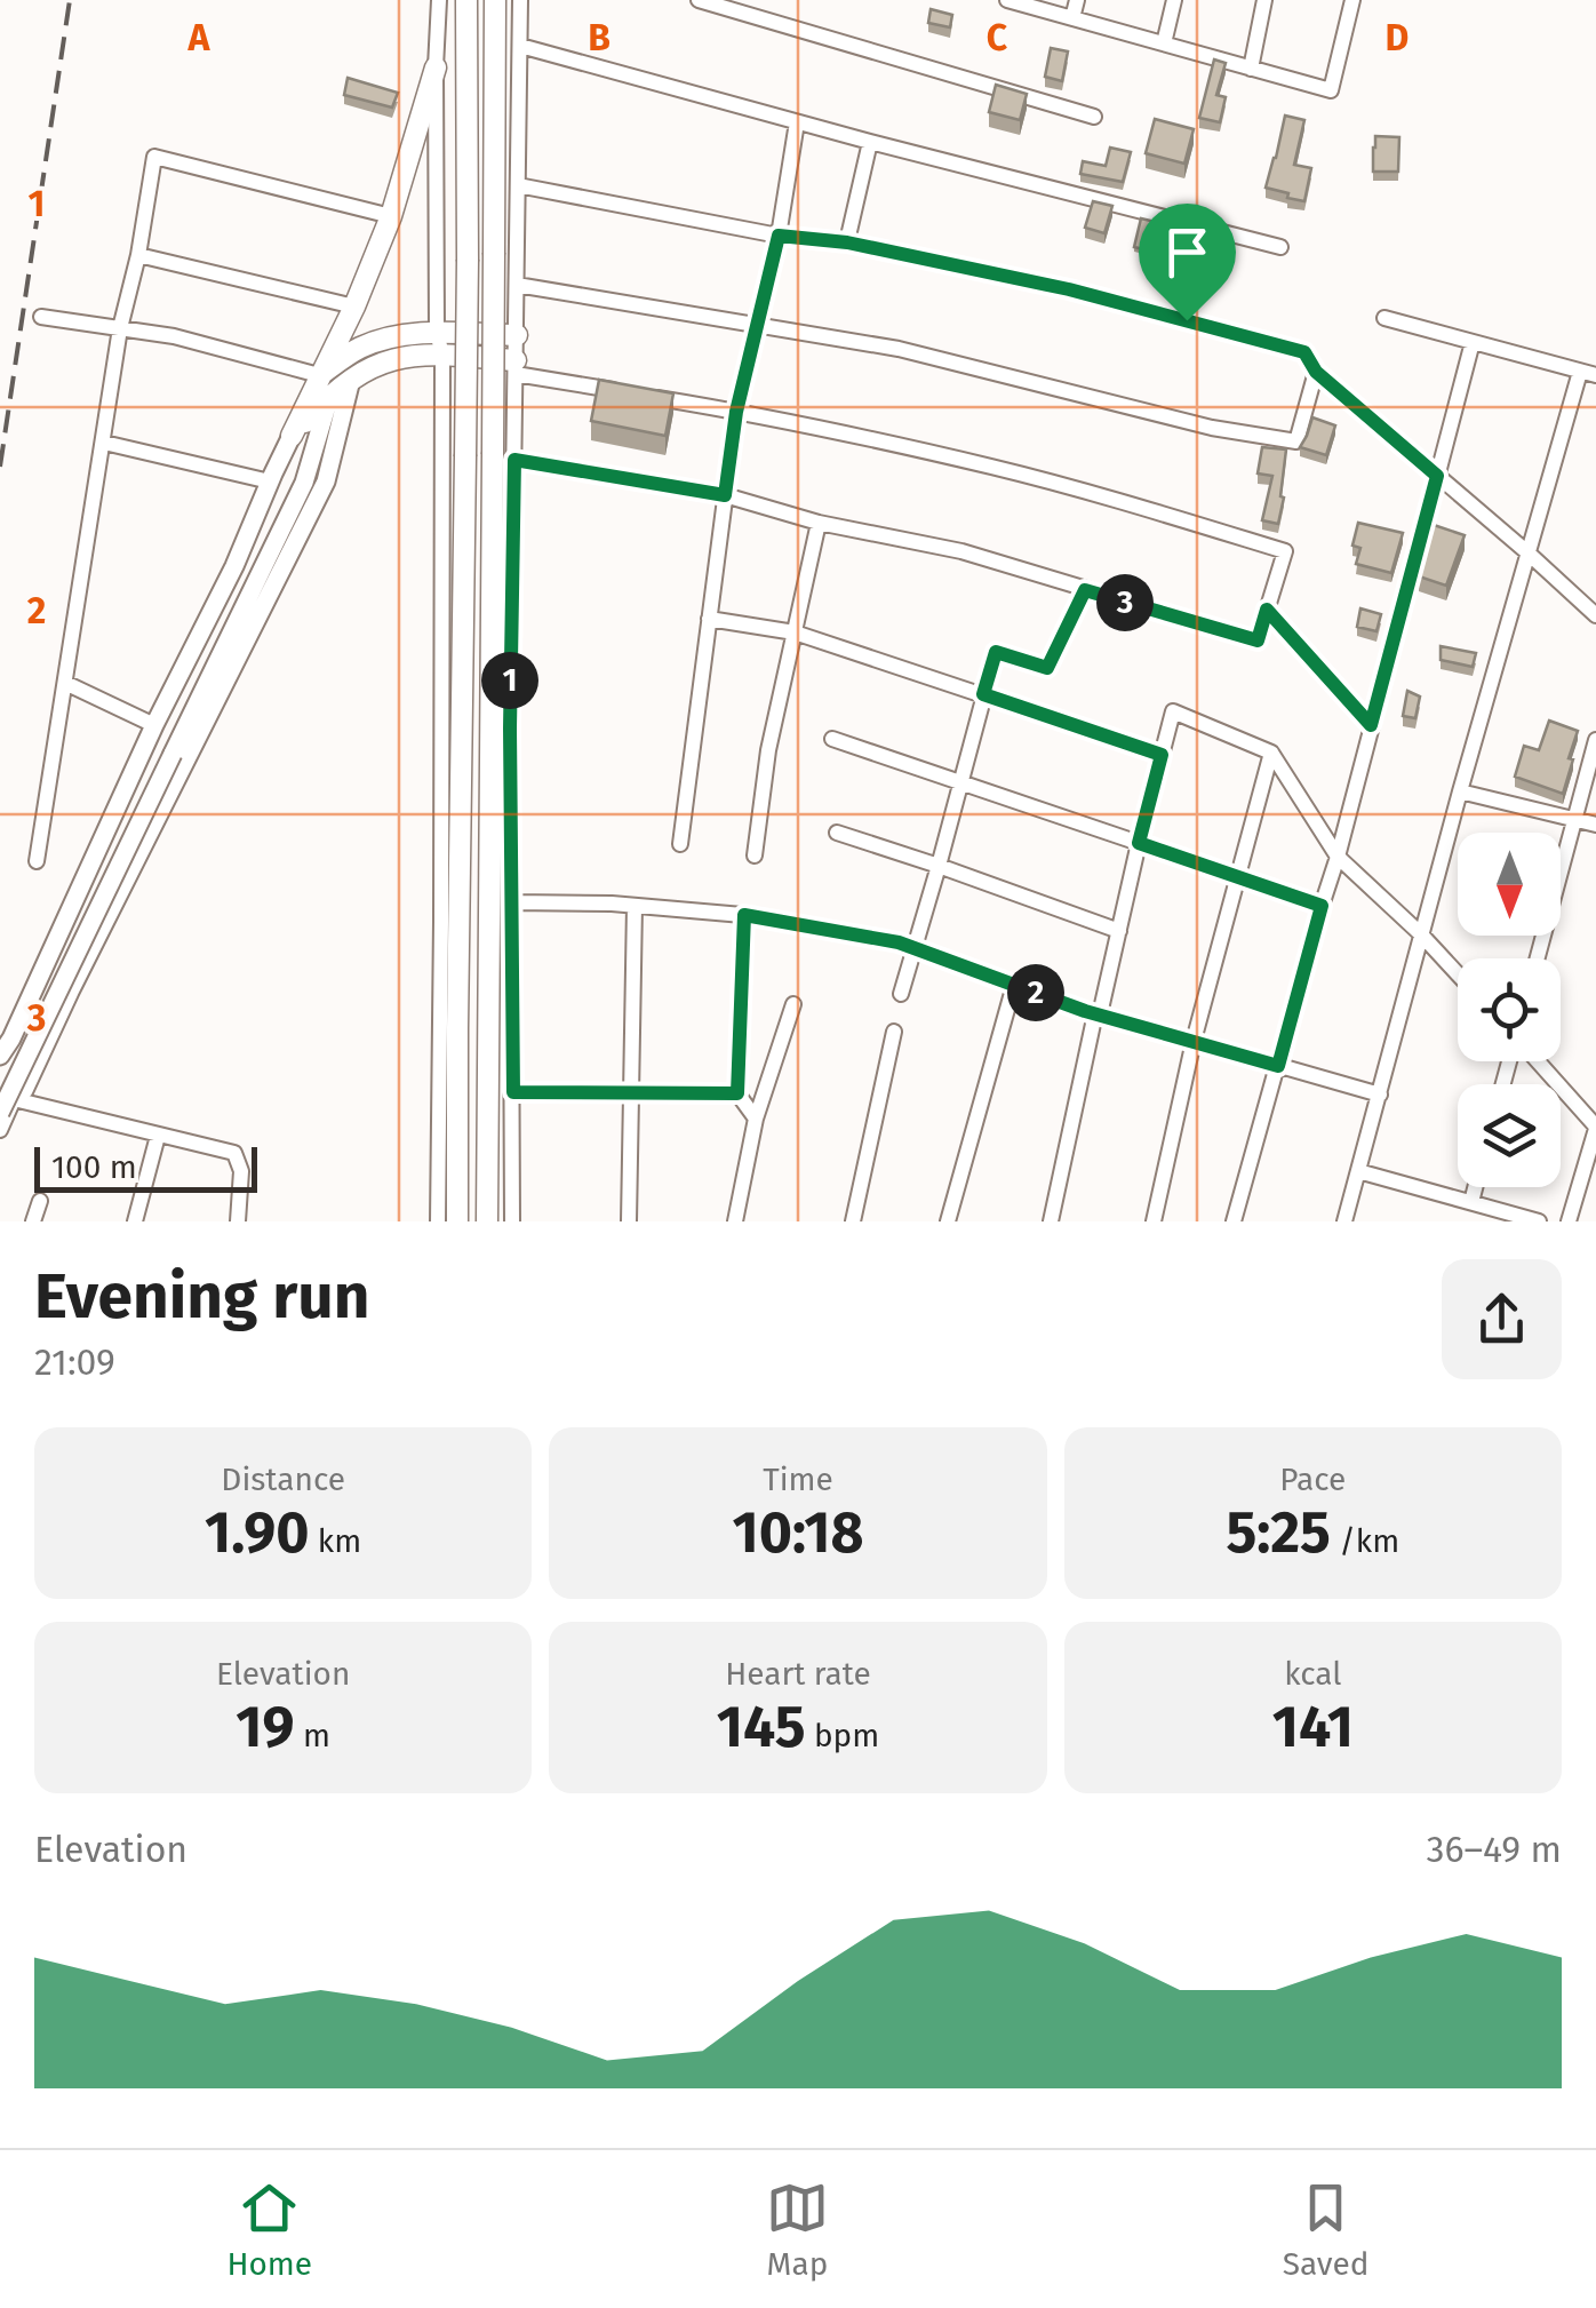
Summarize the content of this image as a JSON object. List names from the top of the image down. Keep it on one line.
{"scale_bar":"100 m","north":"bottom","page":{"pins":["3","1","2"],"scale":"100 m","heading":["Evening run","21:09"],"stats":[["Distance","1.90 km"],["Time","10:18"],["Pace","5:25 /km"],["Elevation","19 m"],["Heart rate","145 bpm"],["kcal","141"]],"chart":["Elevation","36–49 m"],"tabs":["Home","Map","Saved"]},"grid":{"columns":["A","B","C","D"],"rows":["1","2","3"]}}
